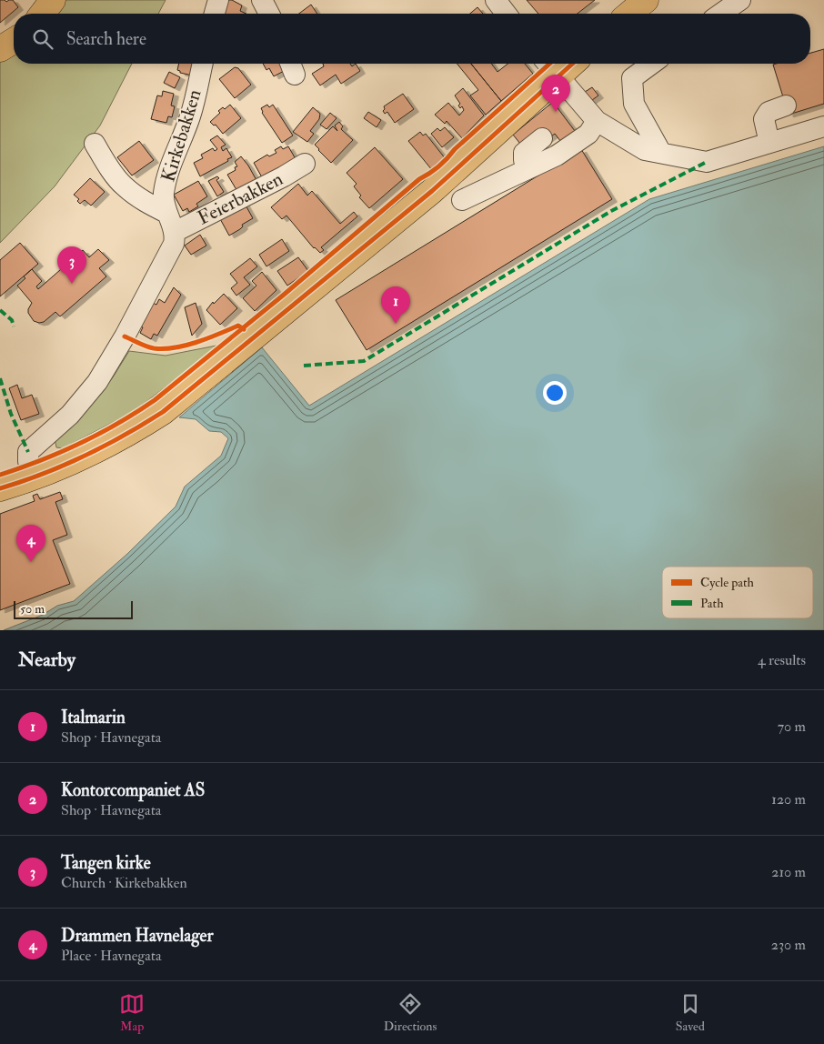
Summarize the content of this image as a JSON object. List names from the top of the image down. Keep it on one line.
{"streets":{"street":["Kirkebakken","Feierbakken"]},"crossings":[["Kirkebakken","Feierbakken"]],"legend":["Cycle path","Path"],"scale_bar":"50 m","page":{"search":"Search here","pins":["2","3","1","4"],"scale":"50 m","heading":["Nearby","4 results"],"list":[{"mark":"1","name":"Italmarin","note":"Shop · Havnegata","value":"70 m"},{"mark":"2","name":"Kontorcompaniet AS","note":"Shop · Havnegata","value":"120 m"},{"mark":"3","name":"Tangen kirke","note":"Church · Kirkebakken","value":"210 m"},{"mark":"4","name":"Drammen Havnelager","note":"Place · Havnegata","value":"230 m"}],"nav":["Map","Directions","Saved"]}}
